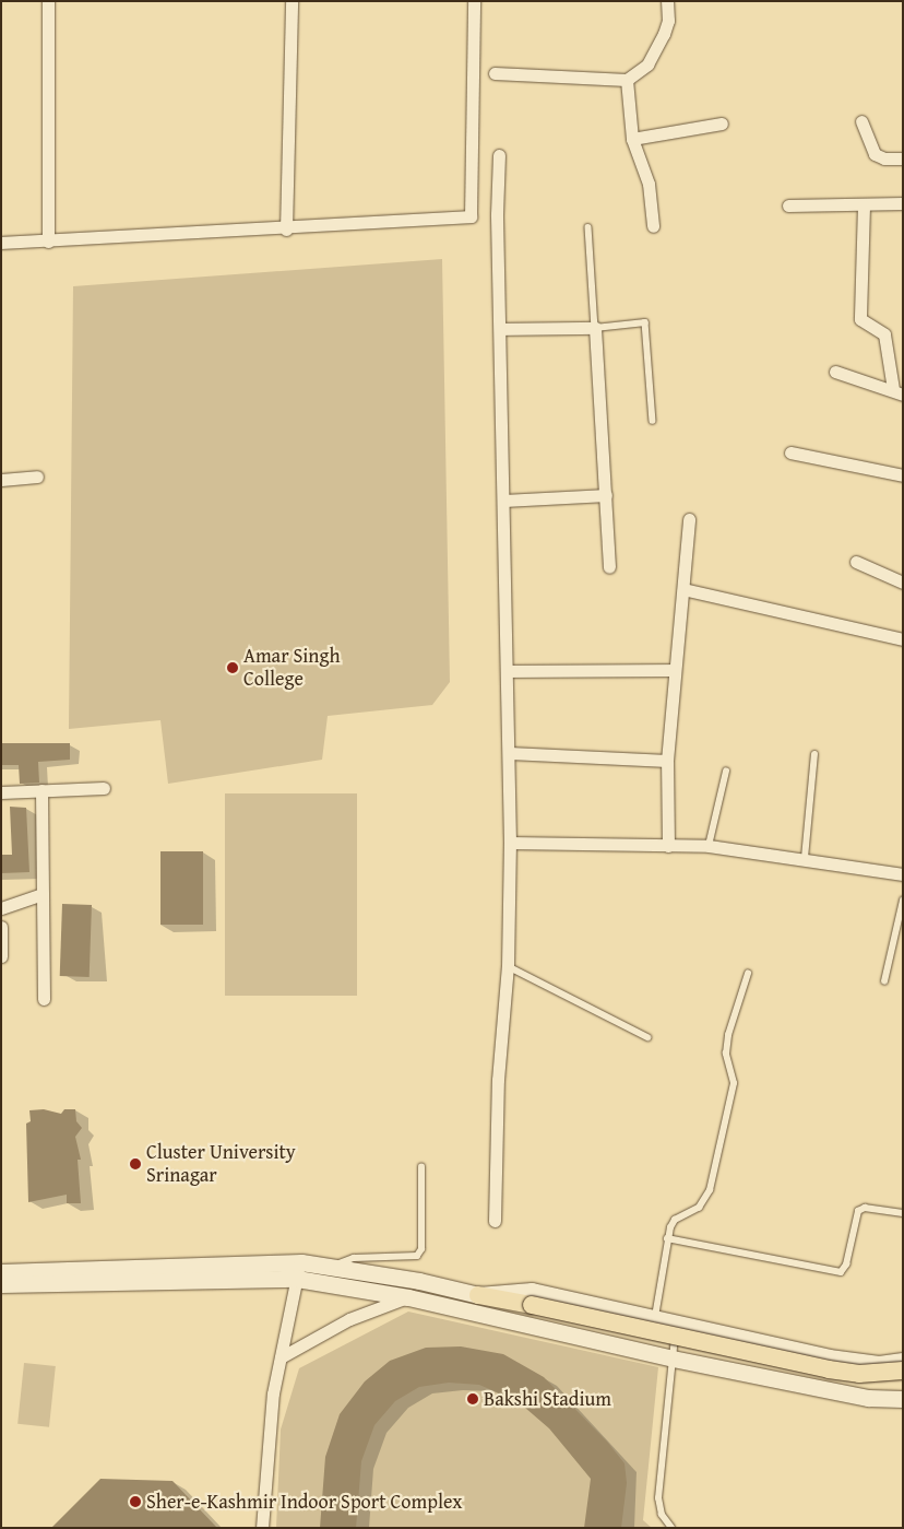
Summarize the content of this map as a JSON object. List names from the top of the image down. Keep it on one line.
{"places":["Amar Singh College","Cluster University Srinagar","Bakshi Stadium","Sher-e-Kashmir Indoor Sport Complex"]}
